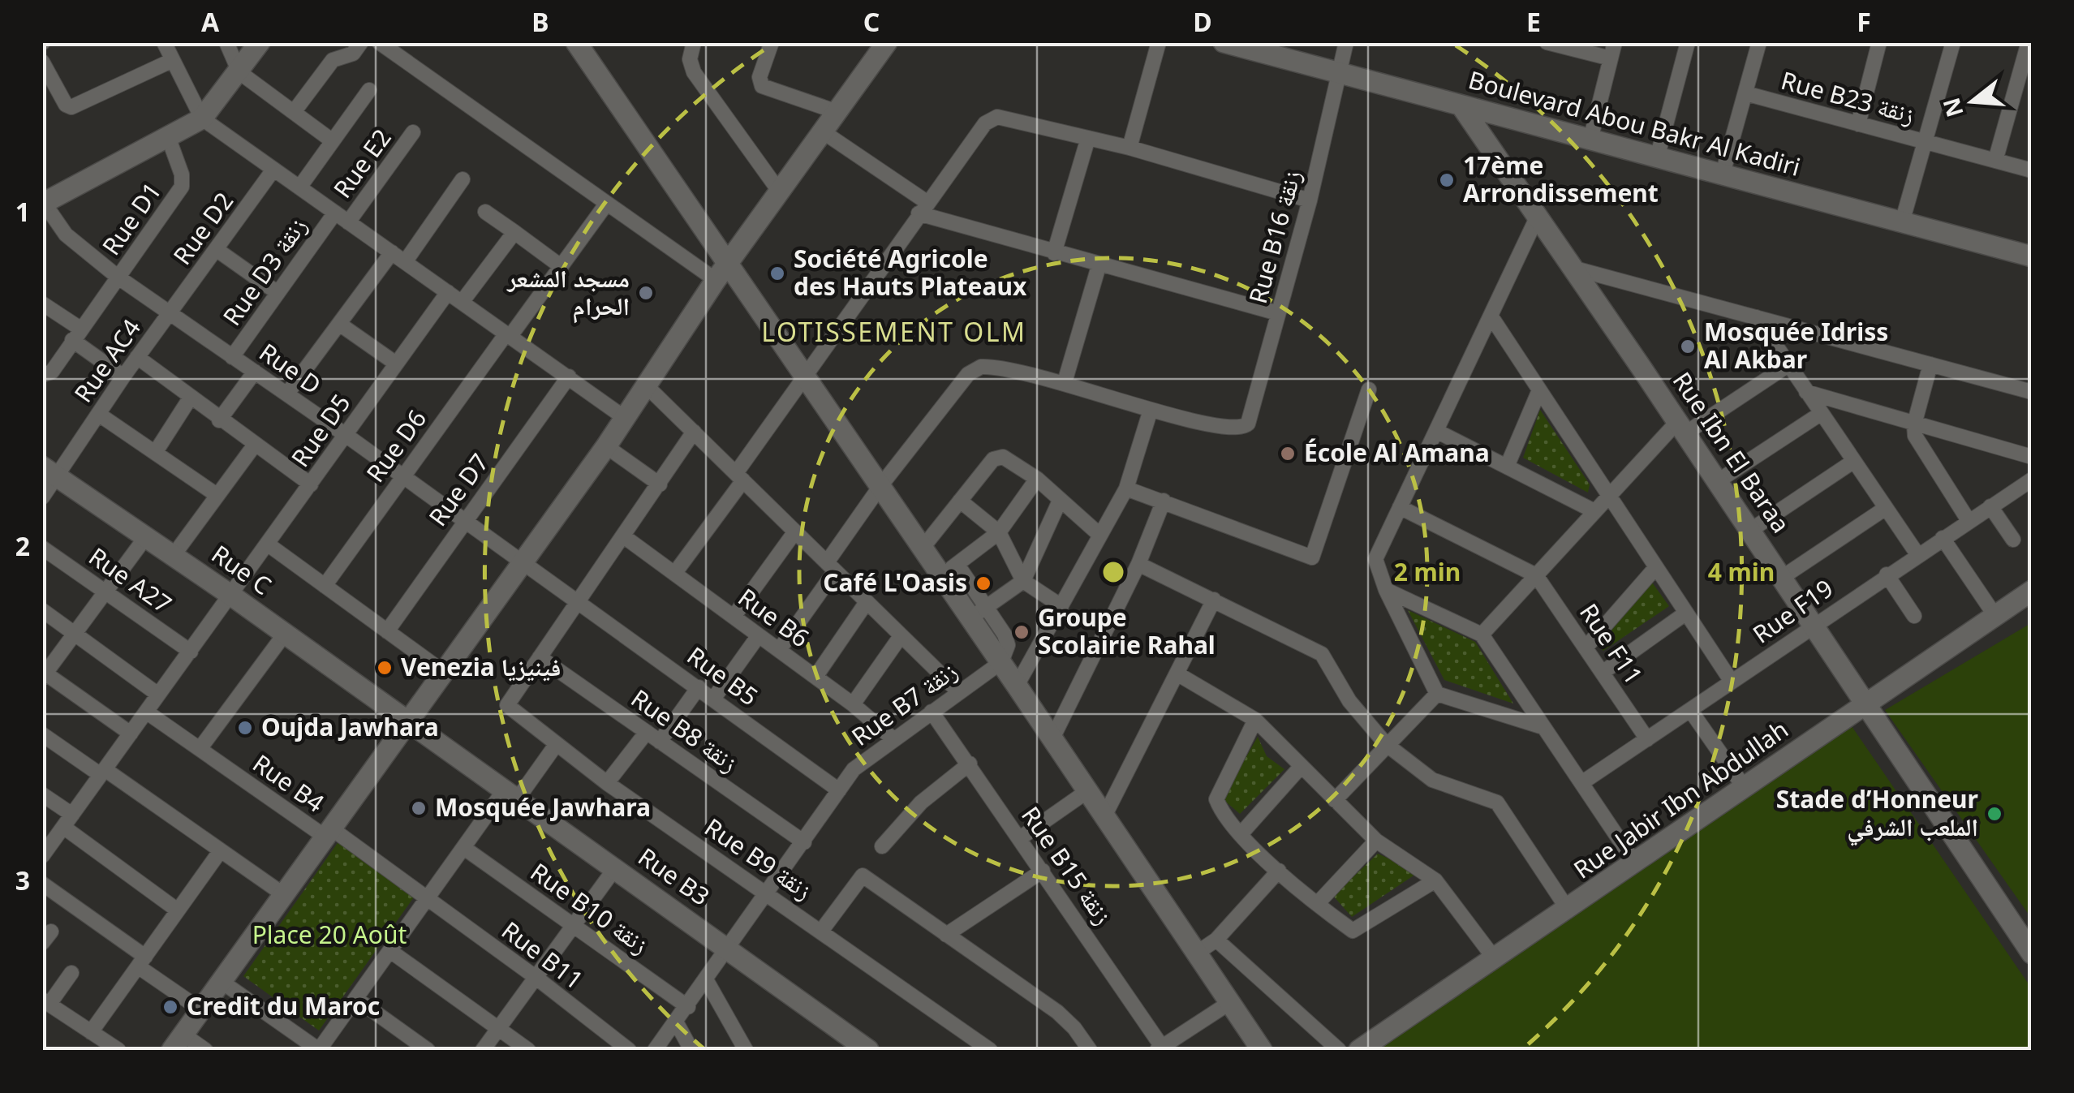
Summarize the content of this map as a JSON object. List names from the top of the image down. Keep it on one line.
{"streets":{"main road":["Boulevard Abou Bakr Al Kadiri","Rue Ibn El Baraa","Rue C","Rue Jabir Ibn Abdullah","Rue B3"],"street":["Rue B23 زنقة","Rue E2","Rue D1","Rue D2","Rue B16 زنقة","Rue D3 زنقة","Rue AC4","Rue D","Rue D5","Rue D6","Rue D7","Rue A27","Rue F19","Rue B6","Rue F11","Rue B5","Rue B7 زنقة","Rue B8 زنقة","Rue B4","Rue B9 زنقة","Rue B15 زنقة","Rue B10 زنقة","Rue B11"]},"crossings":[["Boulevard Abou Bakr Al Kadiri","Rue B16 زنقة"],["Boulevard Abou Bakr Al Kadiri","Rue Ibn El Baraa"],["Rue D1","Rue D"],["Rue D2","Rue AC4"],["Rue D2","Rue D"],["Rue D3 زنقة","Rue D"],["Rue AC4","Rue D"],["Rue AC4","Rue C"],["Rue D","Rue D5"],["Rue D","Rue D6"],["Rue D","Rue D7"],["Rue D","Rue B5"],["Rue D5","Rue C"],["Rue D5","Rue A27"],["Rue D5","Rue B4"],["Rue Ibn El Baraa","Rue F19"],["Rue Ibn El Baraa","Rue Jabir Ibn Abdullah"],["Rue C","Rue B3"],["Rue F19","Rue F11"],["Rue B6","Rue B7 زنقة"],["Rue B5","Rue B7 زنقة"],["Rue B7 زنقة","Rue B8 زنقة"],["Rue B7 زنقة","Rue B9 زنقة"],["Rue B7 زنقة","Rue B15 زنقة"],["Rue B7 زنقة","Rue B3"],["Rue B7 زنقة","Rue B10 زنقة"],["Rue B8 زنقة","Rue B9 زنقة"],["Rue B4","Rue B11"]],"districts":["LOTISSEMENT OLM"],"parks":["Place 20 Août"],"places":["17ème Arrondissement","Société Agricole des Hauts Plateaux","مسجد المشعر الحرام","Mosquée Idriss Al Akbar","École Al Amana","Café L'Oasis","Groupe Scolairie Rahal","Venezia فينيزيا","Oujda Jawhara","Mosquée Jawhara","Stade d’Honneur الملعب الشرفي","Credit du Maroc"],"north":"left","grid":{"columns":["A","B","C","D","E","F"],"rows":["1","2","3"]},"rings":["2 min","4 min"]}
